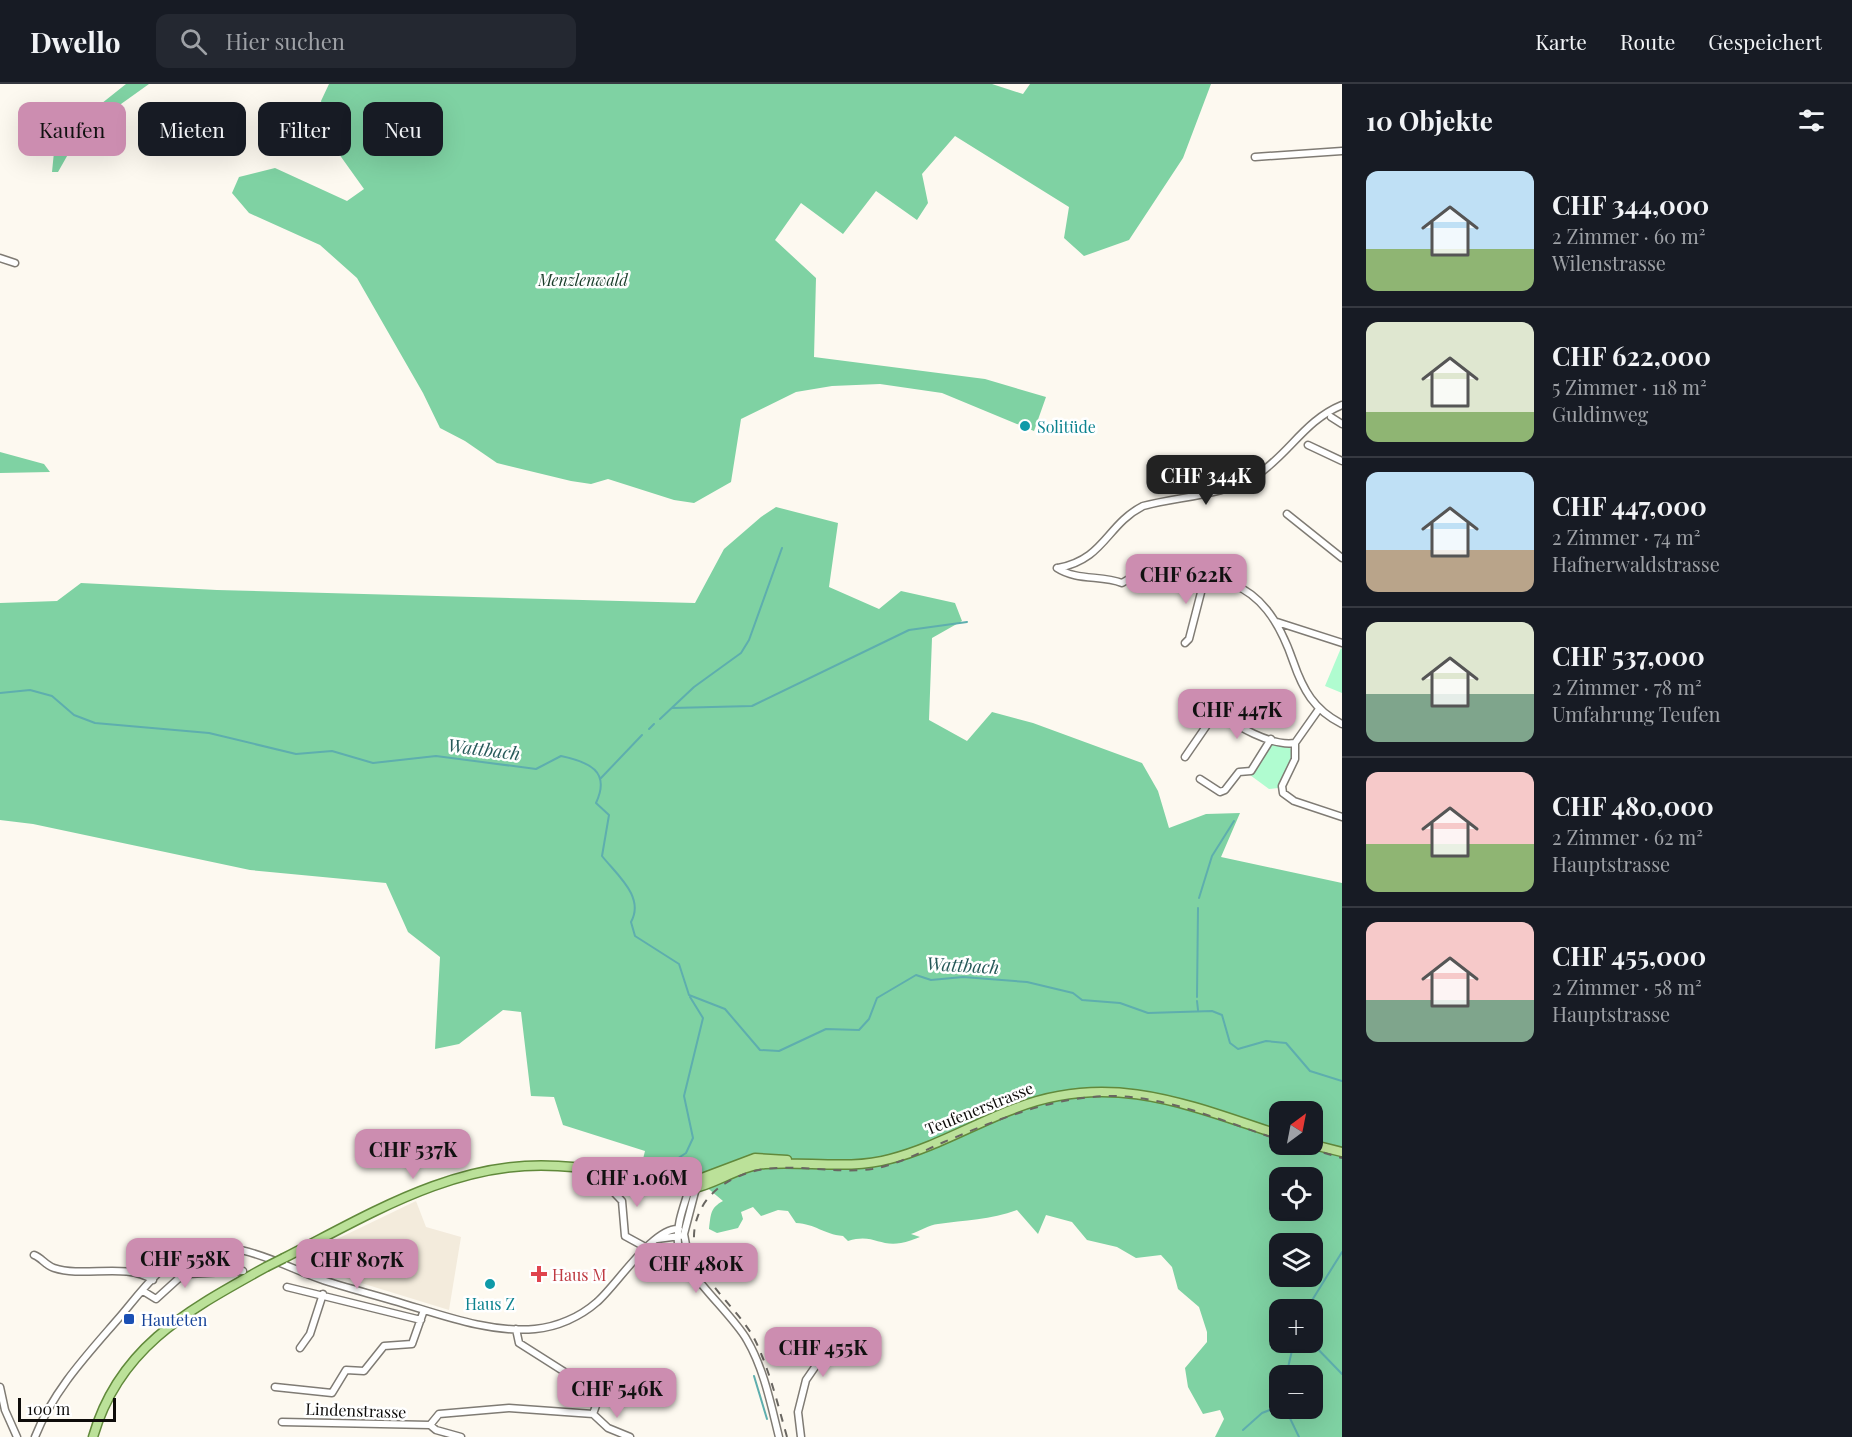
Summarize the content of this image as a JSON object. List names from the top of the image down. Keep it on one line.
{"streets":{"main road":["Teufenerstrasse"],"street":["Lindenstrasse"]},"water":["Wattbach"],"parks":["Menzlenwald"],"places":{"other":["Solitüde","Haus Z"],"health":["Haus M"],"transit":["Hauteten"]},"scale_bar":"100 m","north":"top right","page":{"header":"Dwello","search":"Hier suchen","nav":["Karte","Route","Gespeichert"],"heading":"10 Objekte","chip":["Kaufen","Mieten","Filter","Neu"],"list":[{"name":"CHF 344,000","note":"2 Zimmer · 60 m² · Wilenstrasse"},{"name":"CHF 622,000","note":"5 Zimmer · 118 m² · Guldinweg"},{"name":"CHF 447,000","note":"2 Zimmer · 74 m² · Hafnerwaldstrasse"},{"name":"CHF 537,000","note":"2 Zimmer · 78 m² · Umfahrung Teufen"},{"name":"CHF 480,000","note":"2 Zimmer · 62 m² · Hauptstrasse"},{"name":"CHF 455,000","note":"2 Zimmer · 58 m² · Hauptstrasse"}],"price":["CHF 344K","CHF 622K","CHF 447K","CHF 537K","CHF 1.06M","CHF 558K","CHF 807K","CHF 480K","CHF 455K","CHF 546K"],"map_buttons":["+","−"],"scale":"100 m"}}
